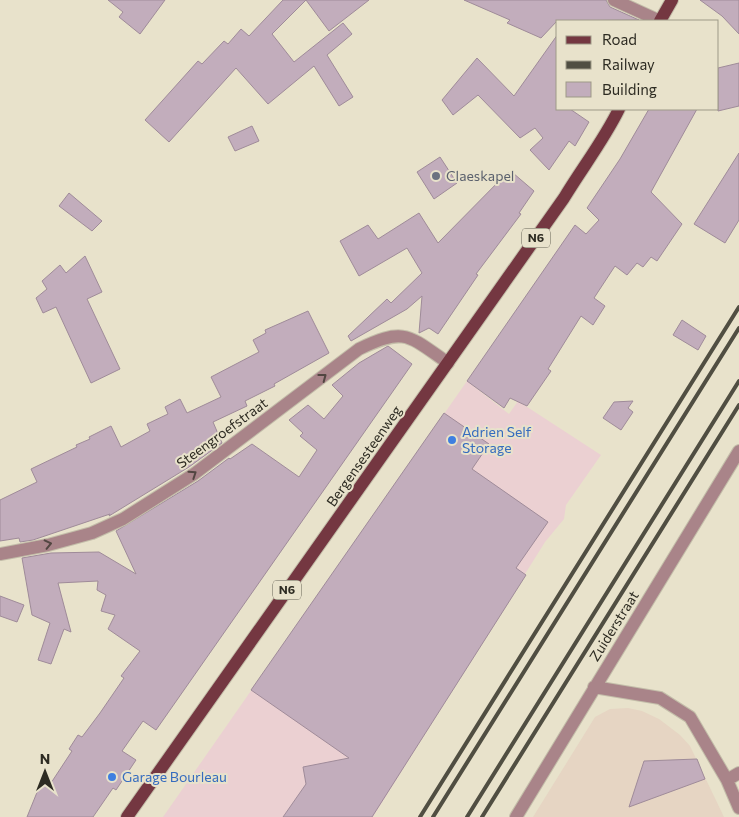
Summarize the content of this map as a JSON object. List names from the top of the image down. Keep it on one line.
{"streets":{"main road":["N6","Bergensesteenweg"],"street":["Steengroefstraat","Zuiderstraat"]},"crossings":[["Steengroefstraat","Bergensesteenweg"]],"one_way":["Steengroefstraat"],"places":["Claeskapel","Adrien Self Storage","Garage Bourleau"],"legend":["Road","Railway","Building"],"north":"top"}
